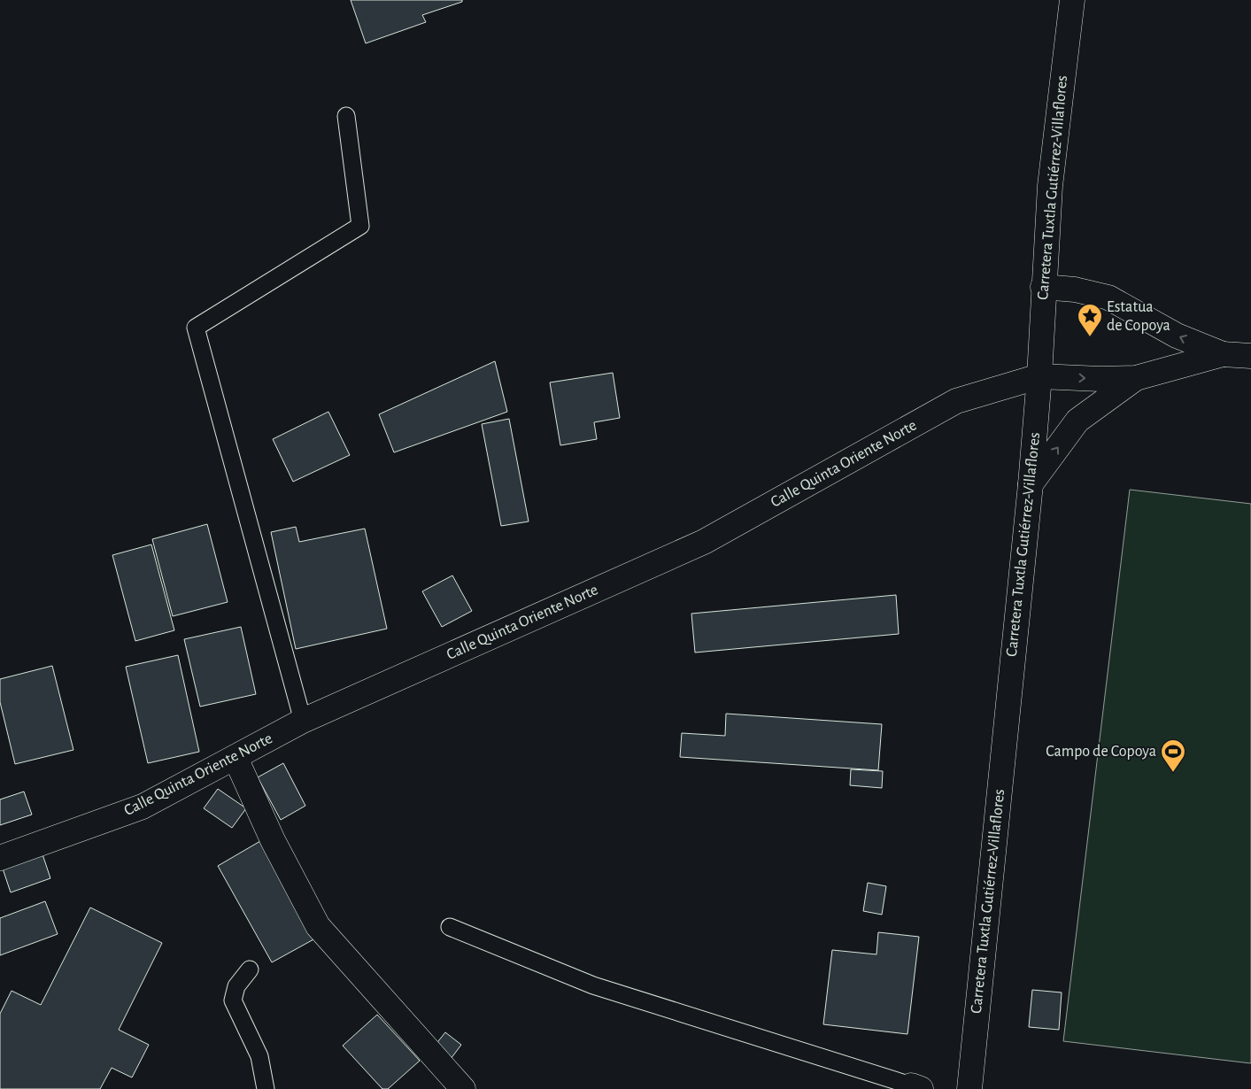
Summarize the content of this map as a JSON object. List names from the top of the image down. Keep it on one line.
{"streets":{"street":["Carretera Tuxtla Gutiérrez-Villaflores","Calle Quinta Oriente Norte"]},"crossings":[["Carretera Tuxtla Gutiérrez-Villaflores","Calle Quinta Oriente Norte"]],"places":{"place":["Estatua de Copoya"],"sports":["Campo de Copoya"]}}
